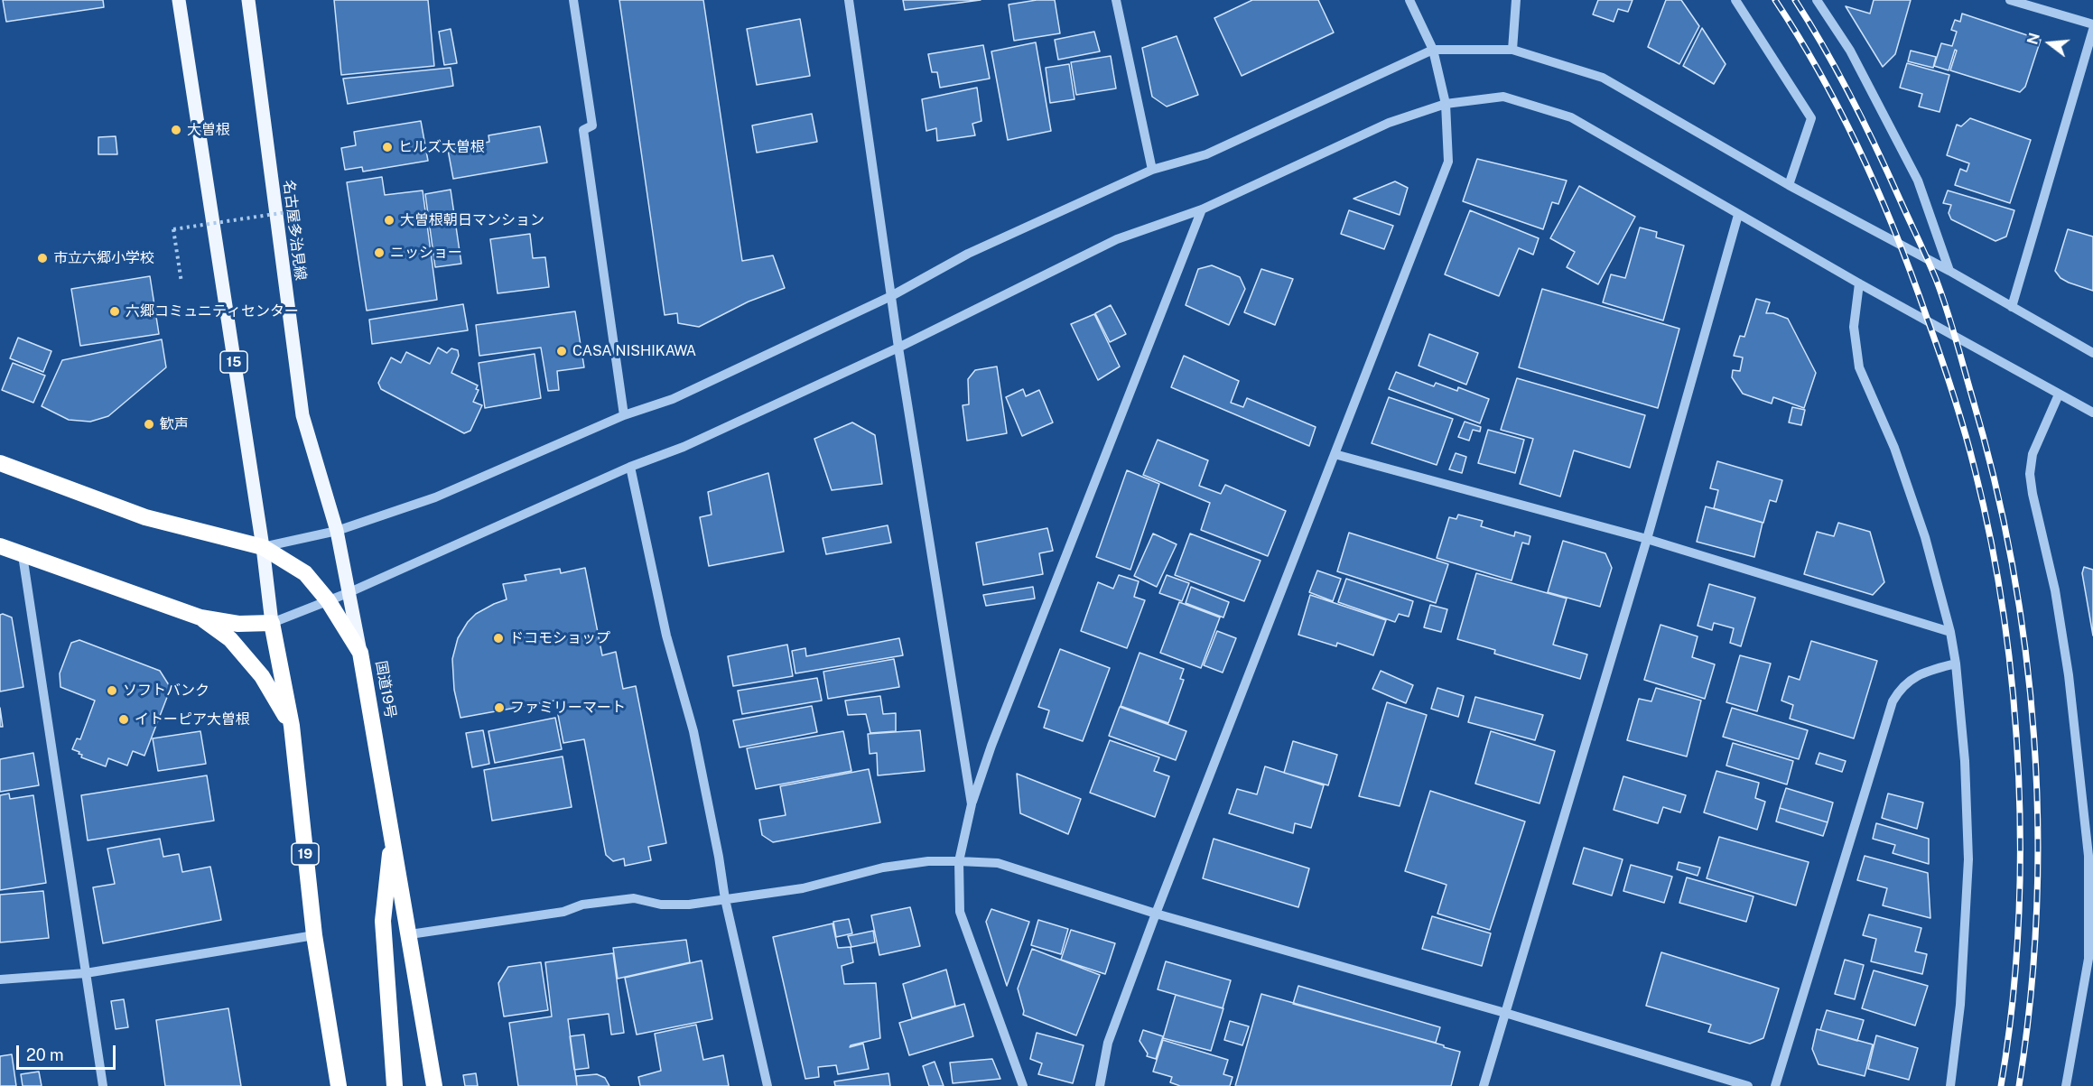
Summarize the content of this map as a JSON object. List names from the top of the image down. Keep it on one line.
{"streets":{"highway":["国道19号","19"],"main road":["名古屋多治見線","15"]},"crossings":[["名古屋多治見線","国道19号"],["15","国道19号"],["15","19"]],"places":["大曽根","ヒルズ大曽根","大曽根朝日マンション","ニッショー","市立六郷小学校","六郷コミュニティセンター","CASA NISHIKAWA","歓声","ドコモショップ","ソフトバンク","ファミリーマート","イトーピア大曽根"],"scale_bar":"20 m","north":"left"}
